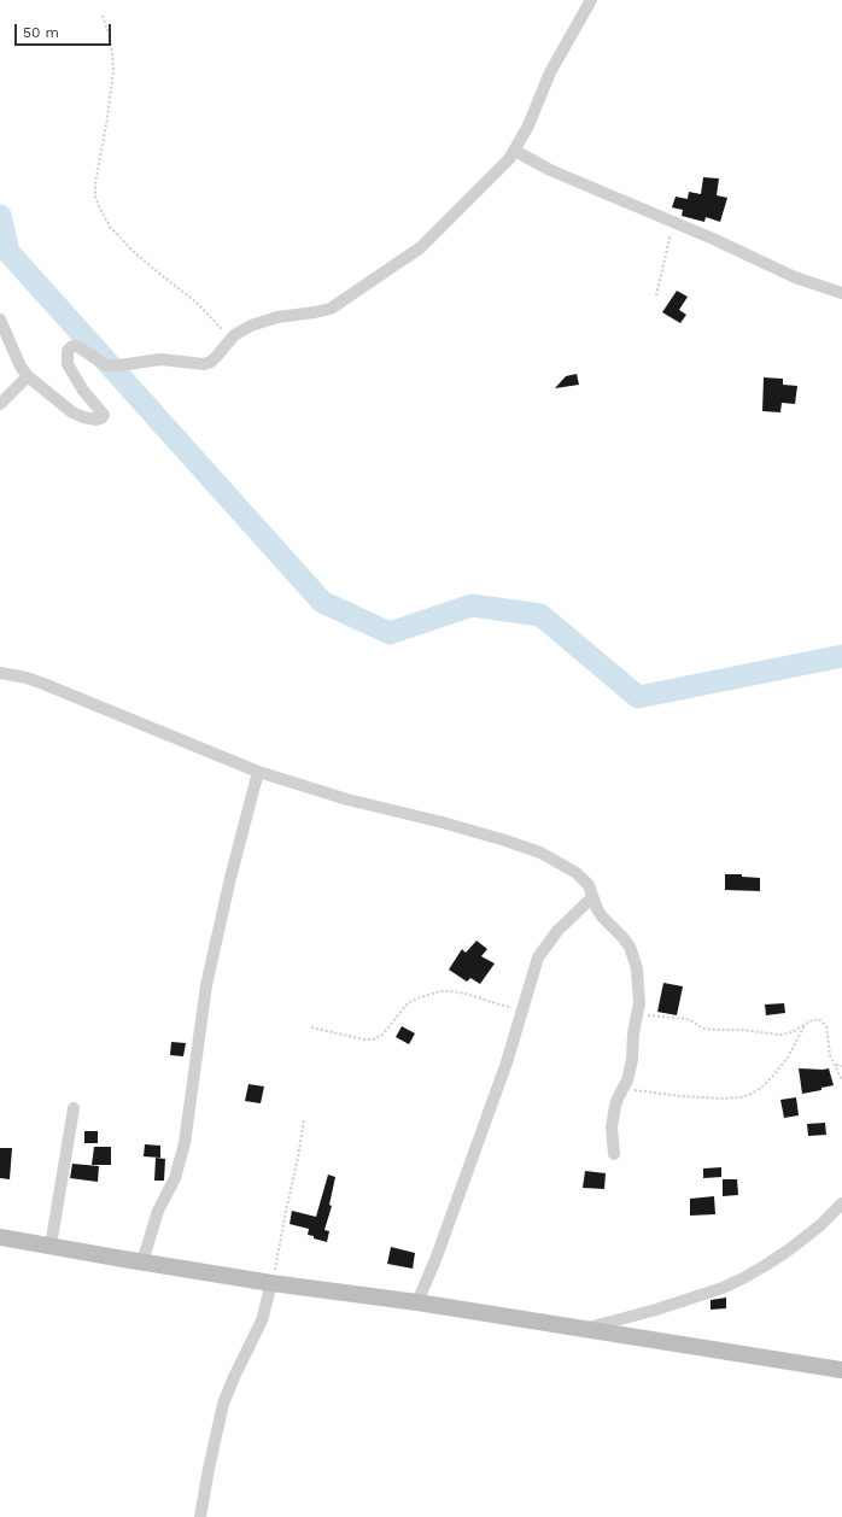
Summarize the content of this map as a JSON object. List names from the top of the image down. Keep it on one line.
{"scale_bar":"50 m"}
